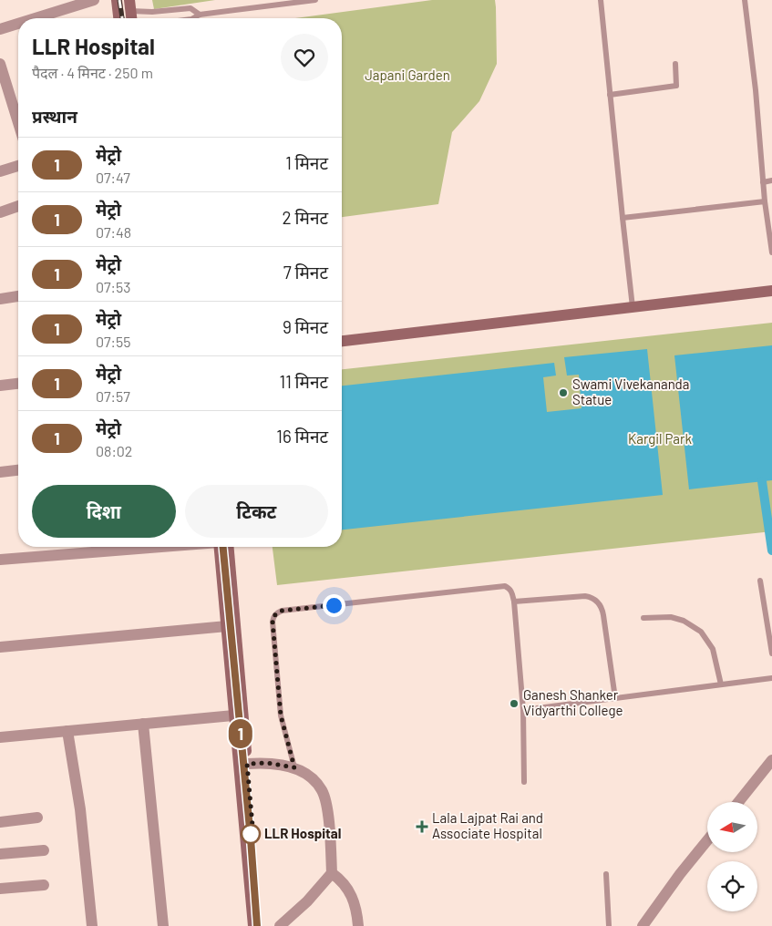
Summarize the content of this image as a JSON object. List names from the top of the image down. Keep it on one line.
{"parks":["Japani Garden","Kargil Park"],"places":{"other":["Swami Vivekananda Statue","Ganesh Shanker Vidyarthi College","LLR Hospital"],"health":["Lala Lajpat Rai and Associate Hospital"]},"lines":["metro line 1"],"north":"left","page":{"on_map":"1","heading":[["LLR Hospital","पैदल · 4 मिनट · 250 m"],"प्रस्थान"],"list":[{"mark":"1","name":"मेट्रो","note":"07:47","value":"1 मिनट"},{"mark":"1","name":"मेट्रो","note":"07:48","value":"2 मिनट"},{"mark":"1","name":"मेट्रो","note":"07:53","value":"7 मिनट"},{"mark":"1","name":"मेट्रो","note":"07:55","value":"9 मिनट"},{"mark":"1","name":"मेट्रो","note":"07:57","value":"11 मिनट"},{"mark":"1","name":"मेट्रो","note":"08:02","value":"16 मिनट"}],"buttons":["दिशा","टिकट"]}}
